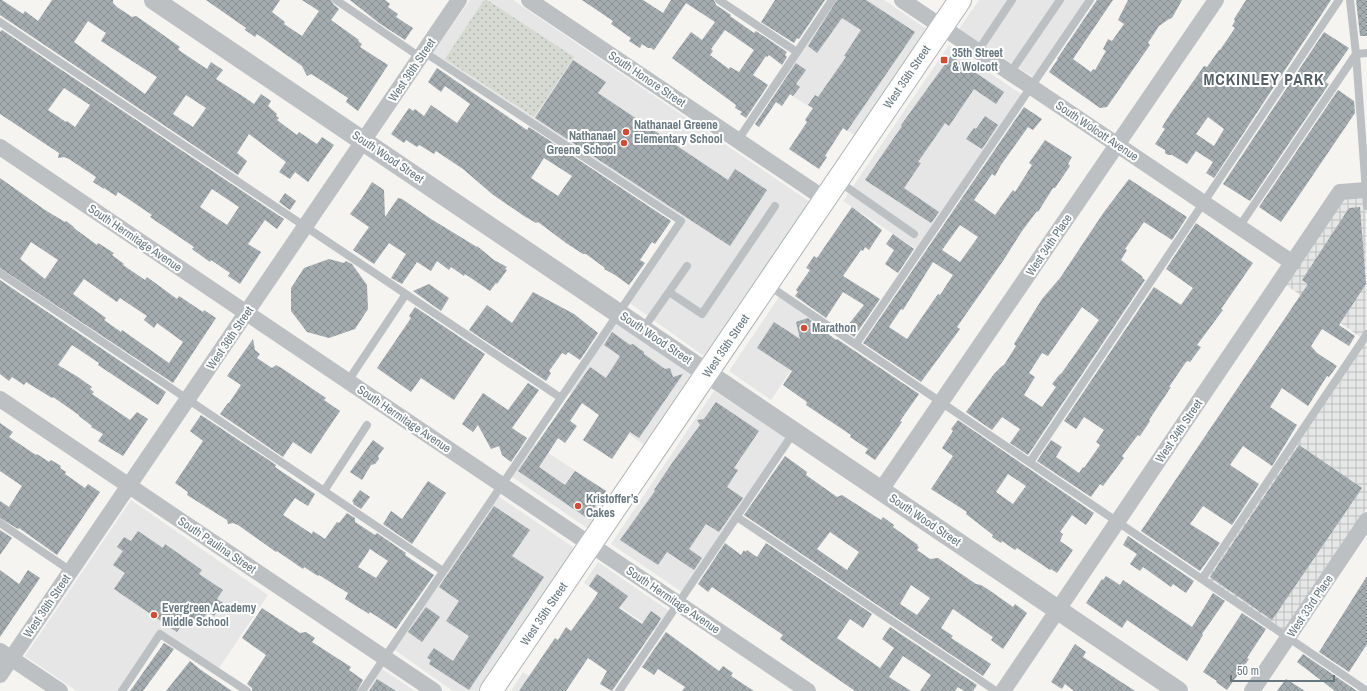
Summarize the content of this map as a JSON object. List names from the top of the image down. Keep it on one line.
{"streets":{"main road":["West 35th Street"],"street":["West 36th Street","South Honore Street","South Wolcott Avenue","South Wood Street","South Hermitage Avenue","West 34th Place","West 34th Street","South Paulina Street","West 33rd Place"]},"crossings":[["West 36th Street","South Wood Street"],["West 36th Street","South Hermitage Avenue"],["West 36th Street","South Paulina Street"],["West 35th Street","South Honore Street"],["West 35th Street","South Wolcott Avenue"],["West 35th Street","South Wood Street"],["West 35th Street","South Hermitage Avenue"],["South Wolcott Avenue","West 34th Place"],["South Wolcott Avenue","West 34th Street"],["South Wood Street","West 34th Place"],["South Wood Street","West 34th Street"]],"districts":["MCKINLEY PARK"],"places":{"transit":["35th Street & Wolcott"],"other":["Nathanael Greene Elementary School","Nathanael Greene School","Marathon","Kristoffer’s Cakes","Evergreen Academy Middle School"]},"scale_bar":"50 m"}
